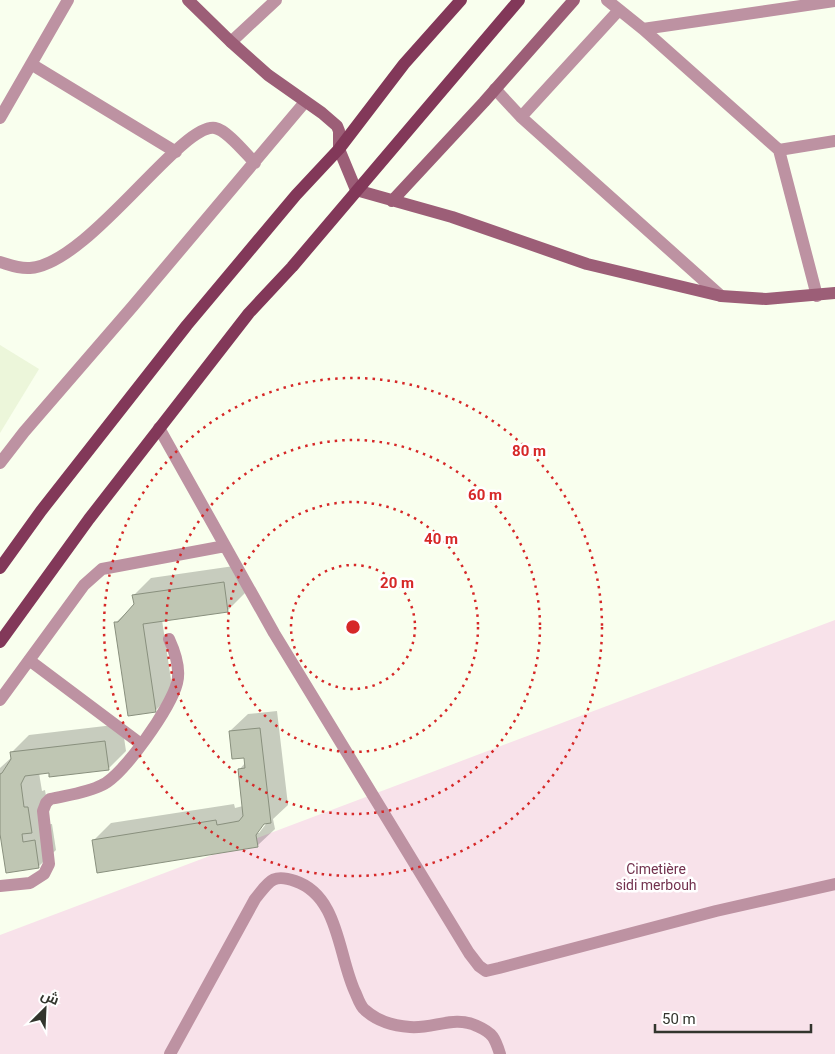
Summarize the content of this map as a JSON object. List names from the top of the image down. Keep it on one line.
{"parks":["Cimetière sidi merbouh"],"scale_bar":"50 m","north":"top right","rings":["80 m","60 m","40 m","20 m"]}
